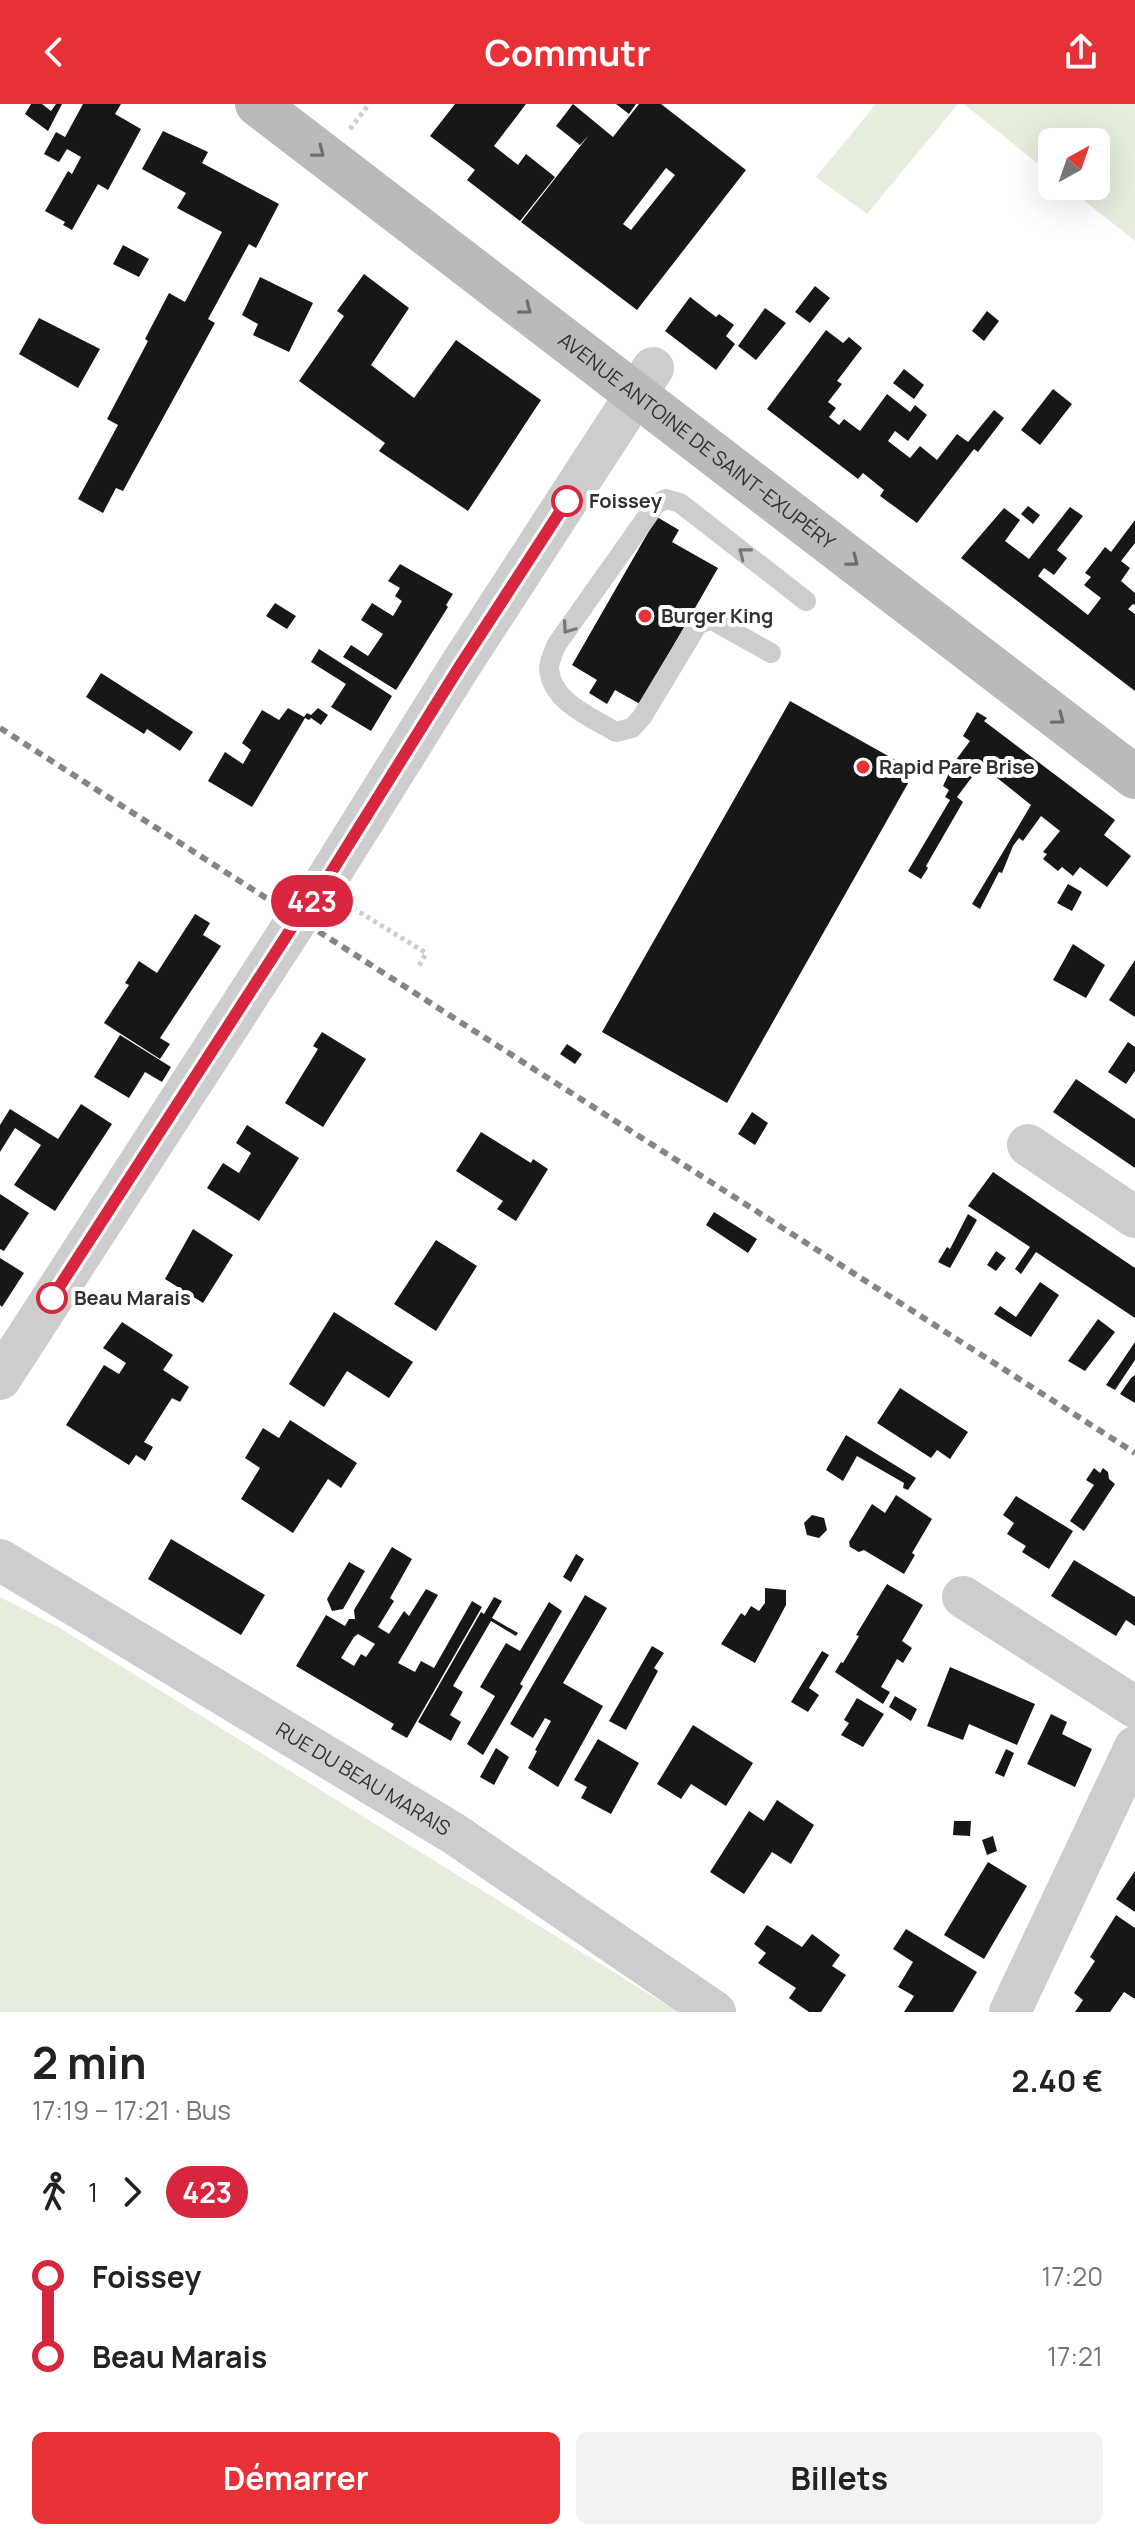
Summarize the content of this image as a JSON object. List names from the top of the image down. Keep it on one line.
{"streets":{"main road":["AVENUE ANTOINE DE SAINT-EXUPÉRY"],"street":["RUE DU BEAU MARAIS"]},"places":["Foissey","Burger King","Rapid Pare Brise","Beau Marais"],"lines":["bus line 423"],"north":"top right","page":{"header":"Commutr","on_map":"423","heading":["2 min","17:19 – 17:21 · Bus","2.40 €"],"legs":["1","423"],"list":[{"name":"Foissey","value":"17:20"},{"name":"Beau Marais","value":"17:21"}],"buttons":["Démarrer","Billets"]}}
